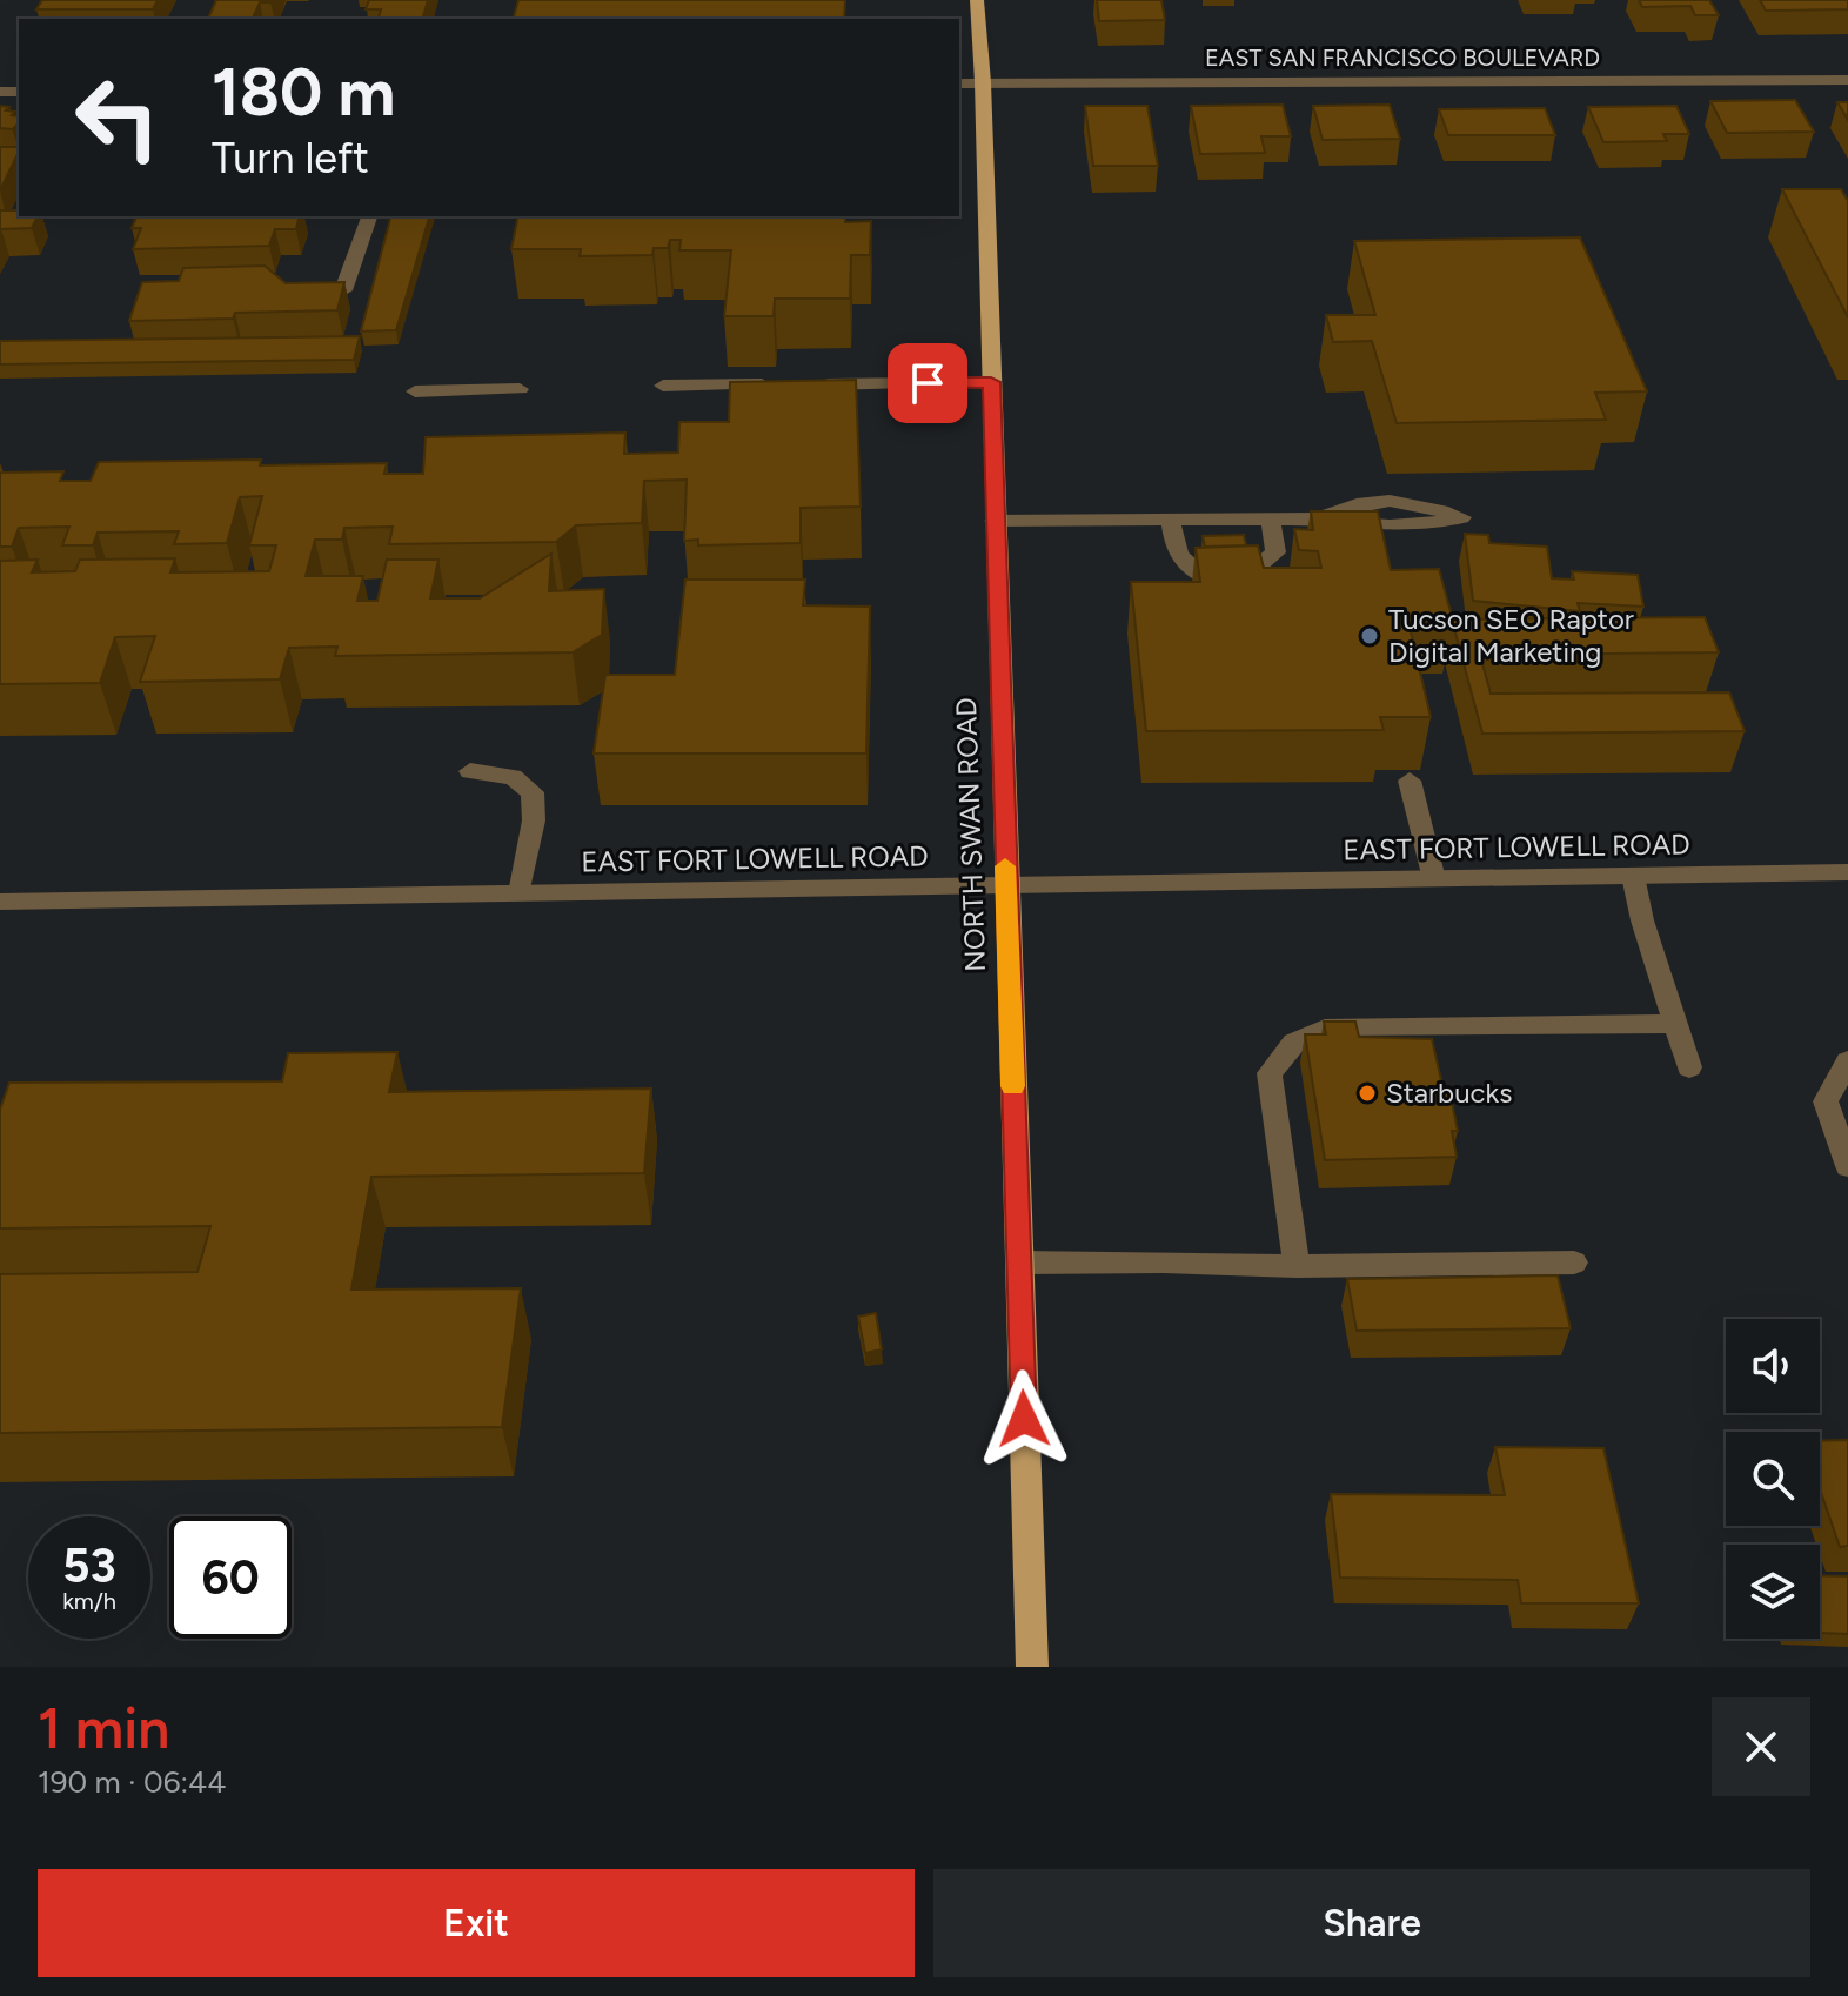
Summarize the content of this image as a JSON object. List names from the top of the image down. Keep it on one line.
{"streets":{"main road":["NORTH SWAN ROAD"],"street":["EAST SAN FRANCISCO BOULEVARD","EAST FORT LOWELL ROAD"]},"crossings":[["EAST SAN FRANCISCO BOULEVARD","NORTH SWAN ROAD"],["NORTH SWAN ROAD","EAST FORT LOWELL ROAD"]],"places":["Tucson SEO Raptor Digital Marketing","Starbucks"],"page":{"turn":["180 m","Turn left"],"speed":"53 km/h","limit":"60","heading":["1 min","190 m · 06:44"],"buttons":["Exit","Share"]}}
